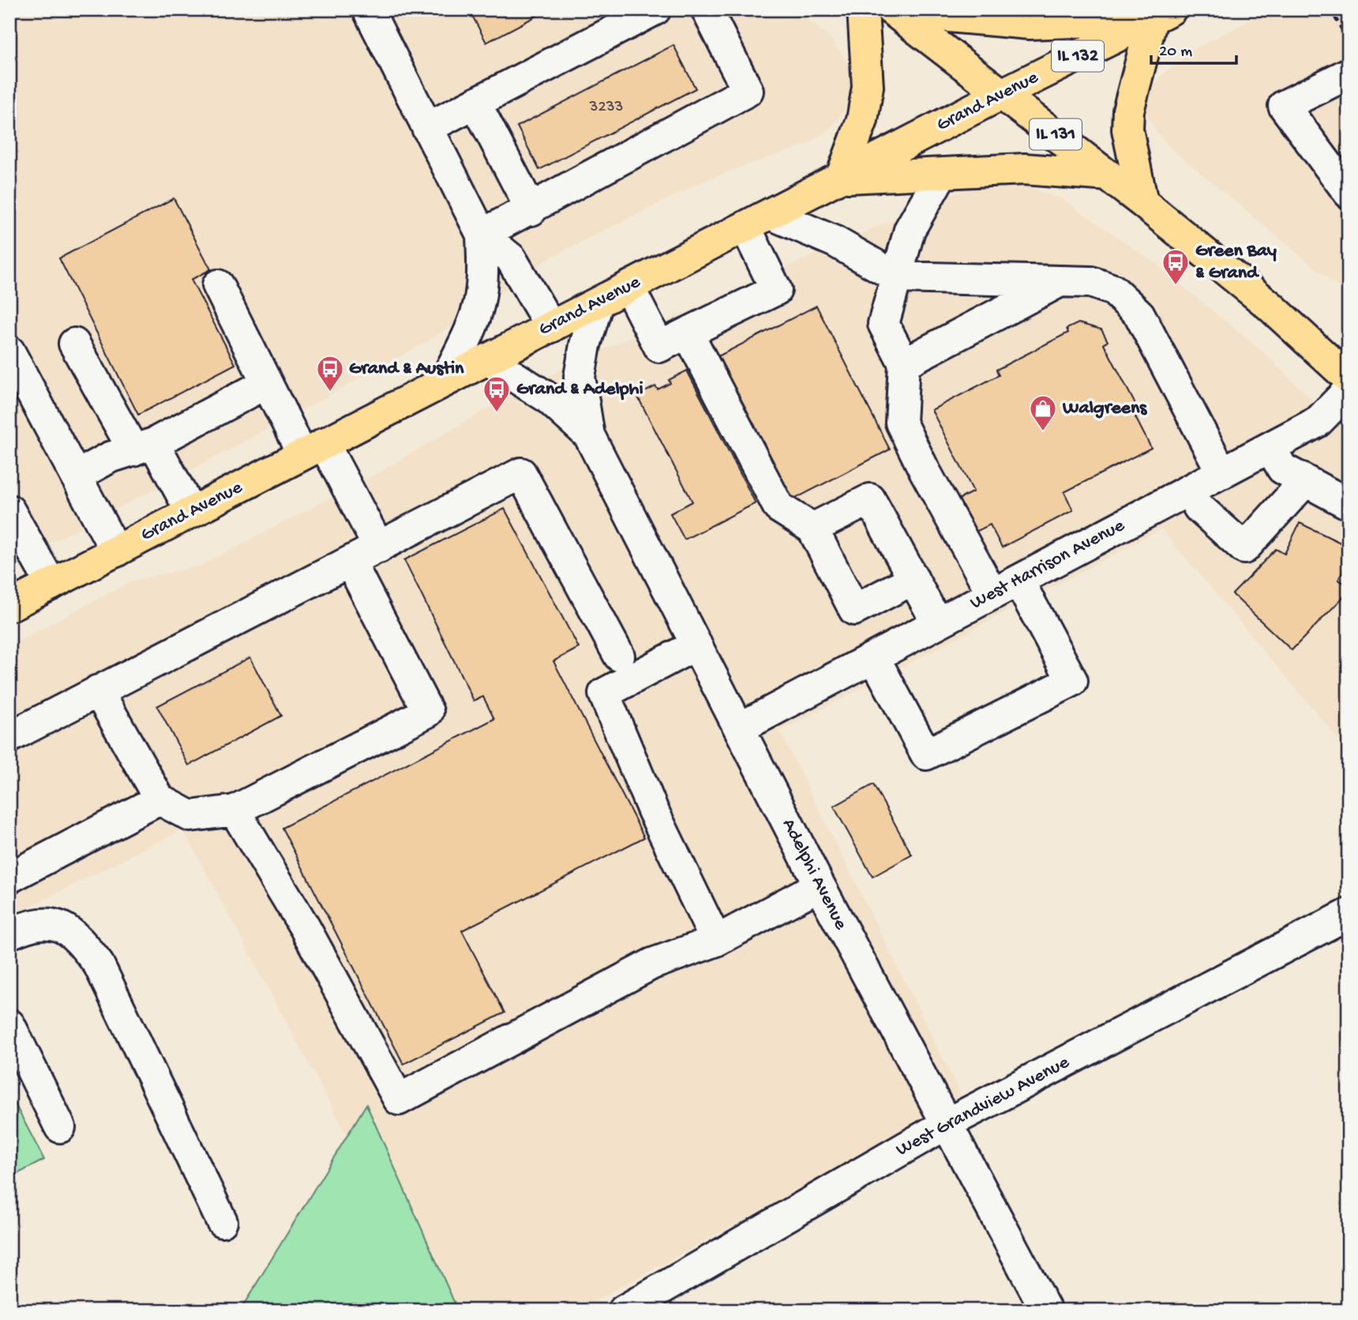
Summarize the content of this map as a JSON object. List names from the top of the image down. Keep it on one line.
{"streets":{"main road":["IL 132","Grand Avenue","IL 131"],"street":["West Harrison Avenue","Adelphi Avenue","West Grandview Avenue"]},"crossings":[["Grand Avenue","IL 131"],["Grand Avenue","Adelphi Avenue"],["West Harrison Avenue","Adelphi Avenue"],["Adelphi Avenue","West Grandview Avenue"]],"places":{"bus stop":["Green Bay & Grand","Grand & Austin","Grand & Adelphi"],"shop":["Walgreens"]},"house_numbers":["3233"],"scale_bar":"20 m"}
